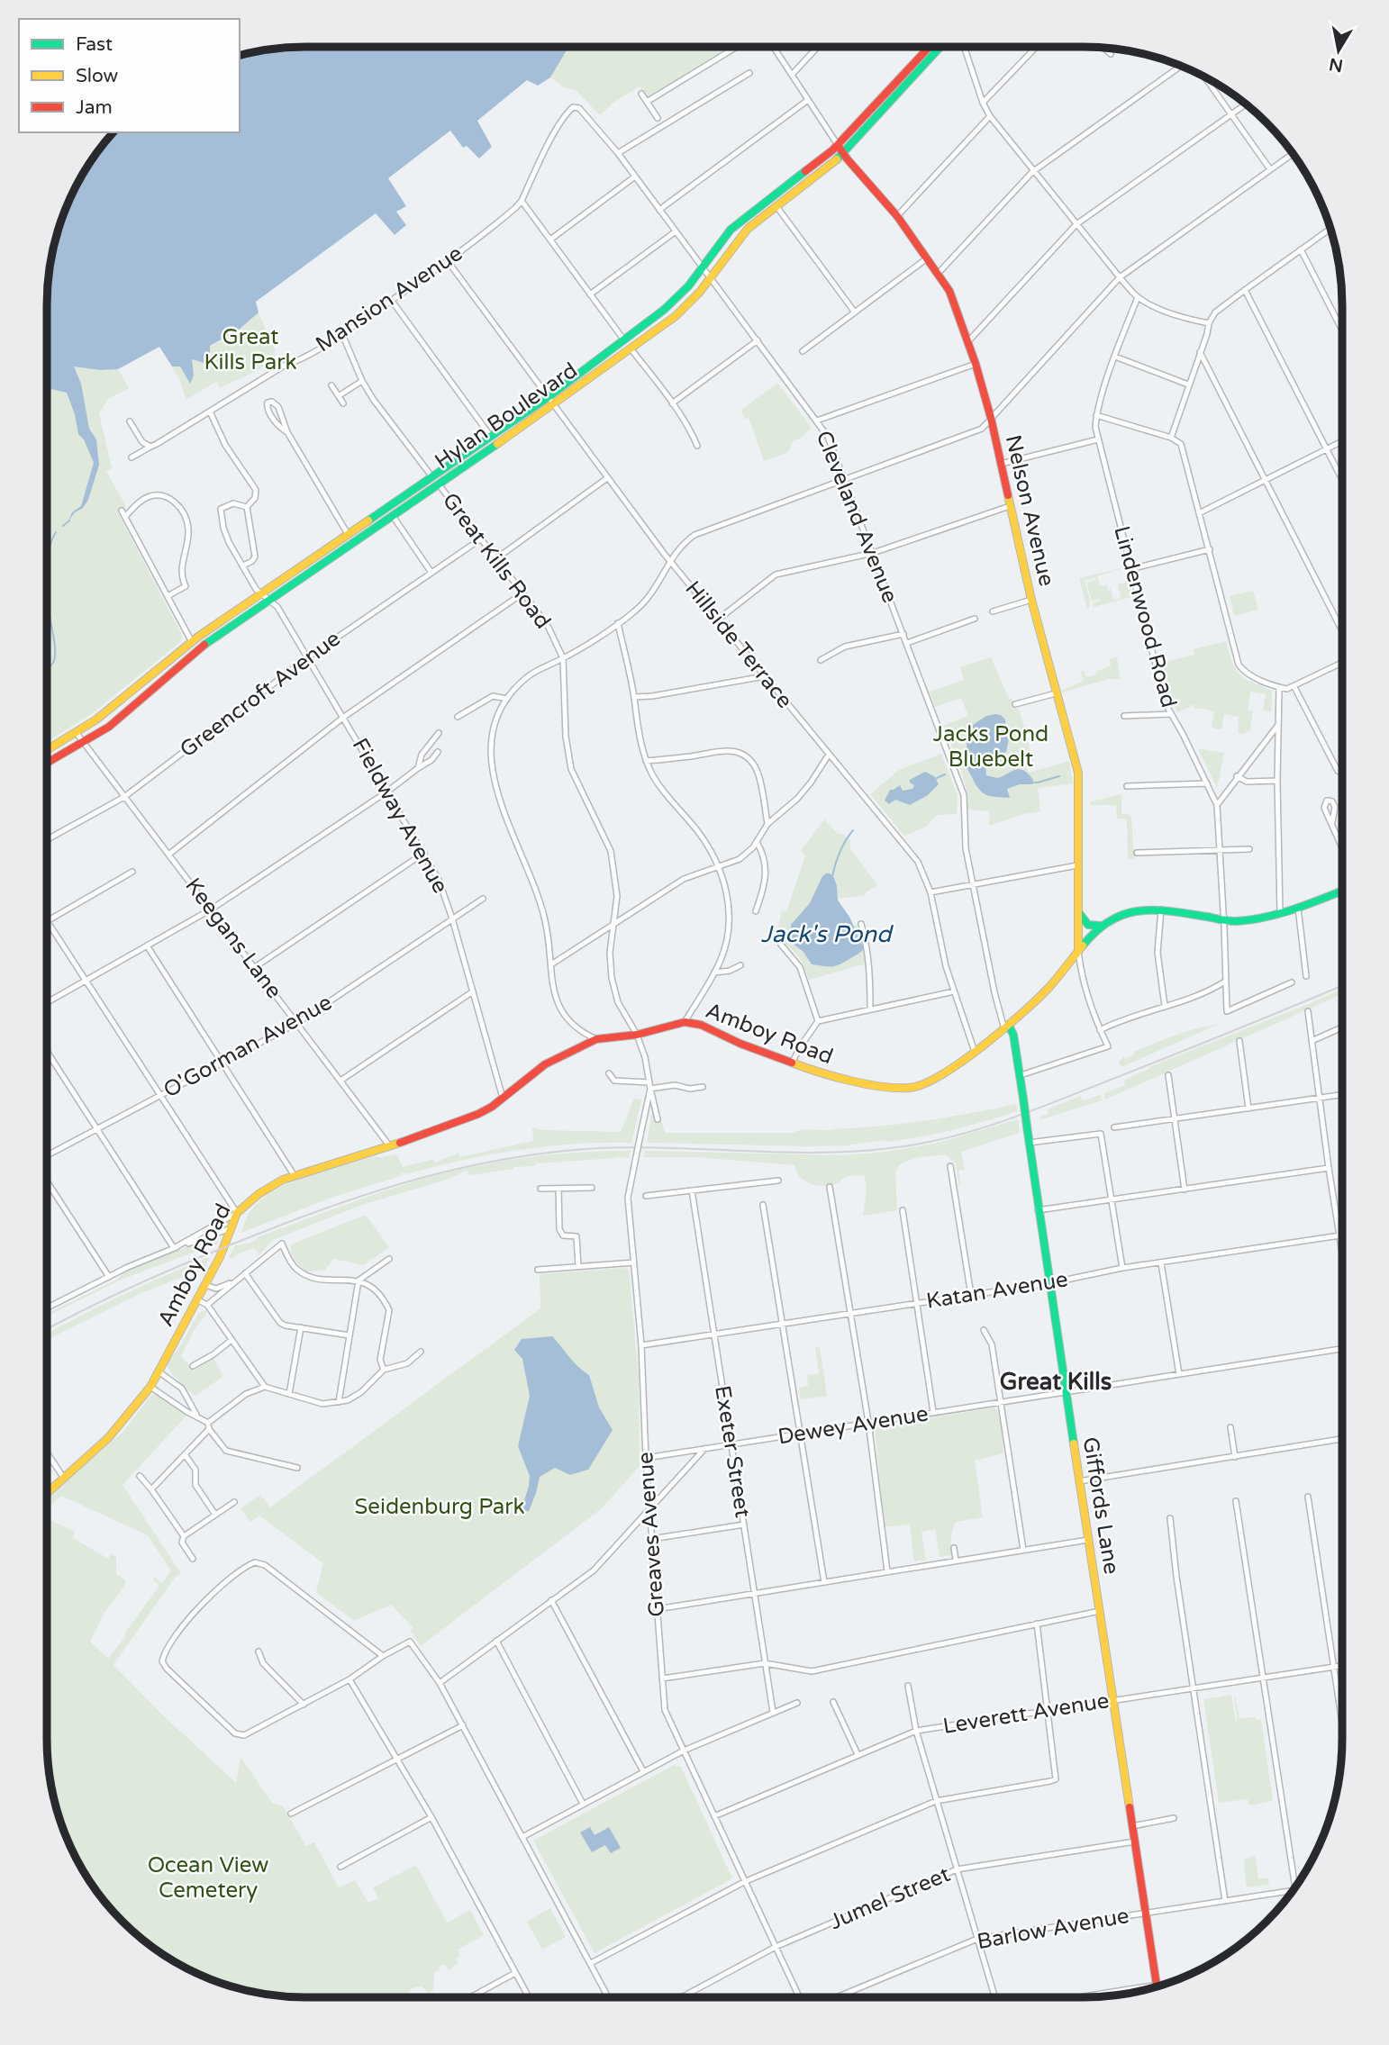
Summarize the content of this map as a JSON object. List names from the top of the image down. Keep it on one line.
{"streets":{"main road":["Hylan Boulevard","Nelson Avenue","Amboy Road","Giffords Lane"],"street":["Mansion Avenue","Cleveland Avenue","Great Kills Road","Lindenwood Road","Hillside Terrace","Greencroft Avenue","Fieldway Avenue","Keegans Lane","O'Gorman Avenue","Katan Avenue","Dewey Avenue","Exeter Street","Greaves Avenue","Leverett Avenue","Jumel Street","Barlow Avenue"]},"crossings":[["Mansion Avenue","Cleveland Avenue"],["Mansion Avenue","Great Kills Road"],["Mansion Avenue","Hillside Terrace"],["Hylan Boulevard","Nelson Avenue"],["Hylan Boulevard","Cleveland Avenue"],["Hylan Boulevard","Great Kills Road"],["Hylan Boulevard","Hillside Terrace"],["Hylan Boulevard","Fieldway Avenue"],["Hylan Boulevard","Keegans Lane"],["Nelson Avenue","Amboy Road"],["Nelson Avenue","Giffords Lane"],["Cleveland Avenue","Amboy Road"],["Cleveland Avenue","Giffords Lane"],["Great Kills Road","Greencroft Avenue"],["Great Kills Road","Amboy Road"],["Great Kills Road","Greaves Avenue"],["Lindenwood Road","Amboy Road"],["Hillside Terrace","Amboy Road"],["Greencroft Avenue","Fieldway Avenue"],["Greencroft Avenue","Keegans Lane"],["Fieldway Avenue","Amboy Road"],["Fieldway Avenue","O'Gorman Avenue"],["Keegans Lane","Amboy Road"],["Keegans Lane","O'Gorman Avenue"],["Amboy Road","Giffords Lane"],["Amboy Road","Greaves Avenue"],["Katan Avenue","Exeter Street"],["Katan Avenue","Giffords Lane"],["Katan Avenue","Greaves Avenue"],["Dewey Avenue","Exeter Street"],["Dewey Avenue","Giffords Lane"],["Dewey Avenue","Greaves Avenue"],["Giffords Lane","Leverett Avenue"],["Giffords Lane","Jumel Street"],["Giffords Lane","Barlow Avenue"],["Greaves Avenue","Leverett Avenue"],["Greaves Avenue","Jumel Street"]],"districts":["Great Kills"],"water":["Jack's Pond"],"parks":["Great Kills Park","Jacks Pond Bluebelt","Seidenburg Park","Ocean View Cemetery"],"legend":["Fast","Slow","Jam"],"north":"bottom"}
